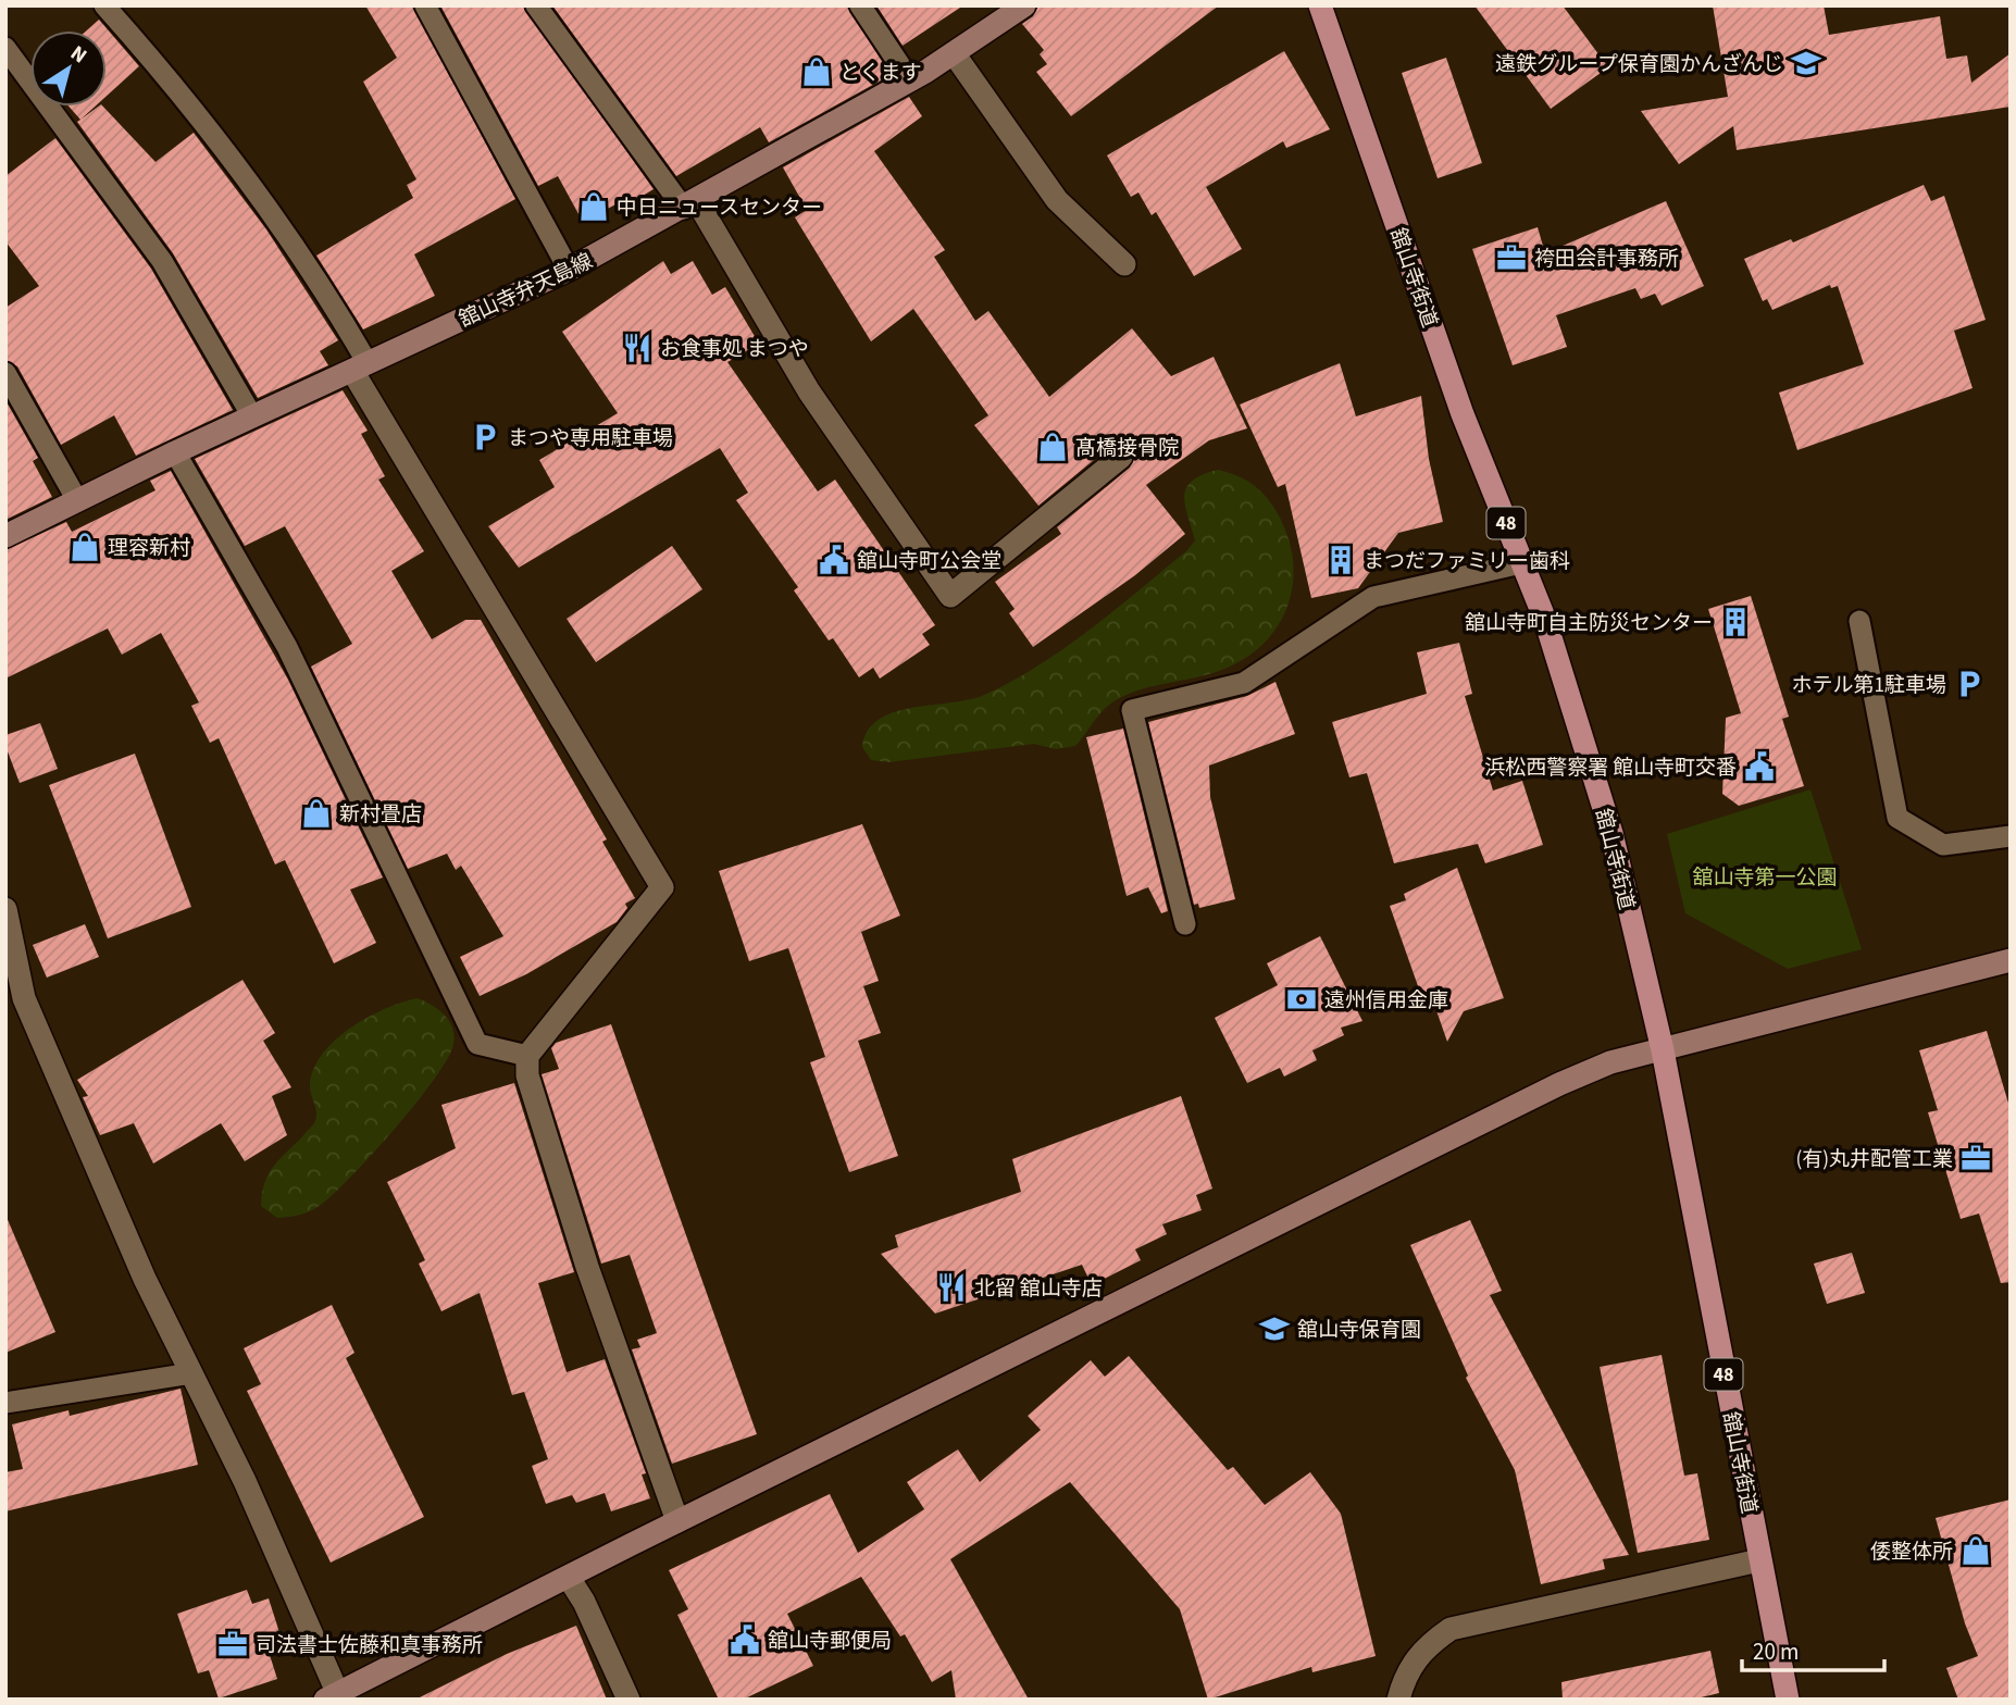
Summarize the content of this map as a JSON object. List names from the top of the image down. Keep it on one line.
{"streets":{"main road":["舘山寺街道","48"],"street":["舘山寺弁天島線"]},"parks":["舘山寺第一公園"],"places":{"school or university":["遠鉄グループ保育園かんざんじ","舘山寺保育園"],"shop":["とくます","中日ニュースセンター","髙橋接骨院","理容新村","新村畳店","倭整体所"],"office":["袴田会計事務所","(有)丸井配管工業","司法書士佐藤和真事務所"],"restaurant":["お食事処 まつや","北留 舘山寺店"],"parking":["まつや専用駐車場","ホテル第1駐車場"],"public building":["舘山寺町公会堂","浜松西警察署 館山寺町交番","舘山寺郵便局"],"building":["まつだファミリー歯科","舘山寺町自主防災センター"],"bank":["遠州信用金庫"]},"scale_bar":"20 m","north":"top right"}
